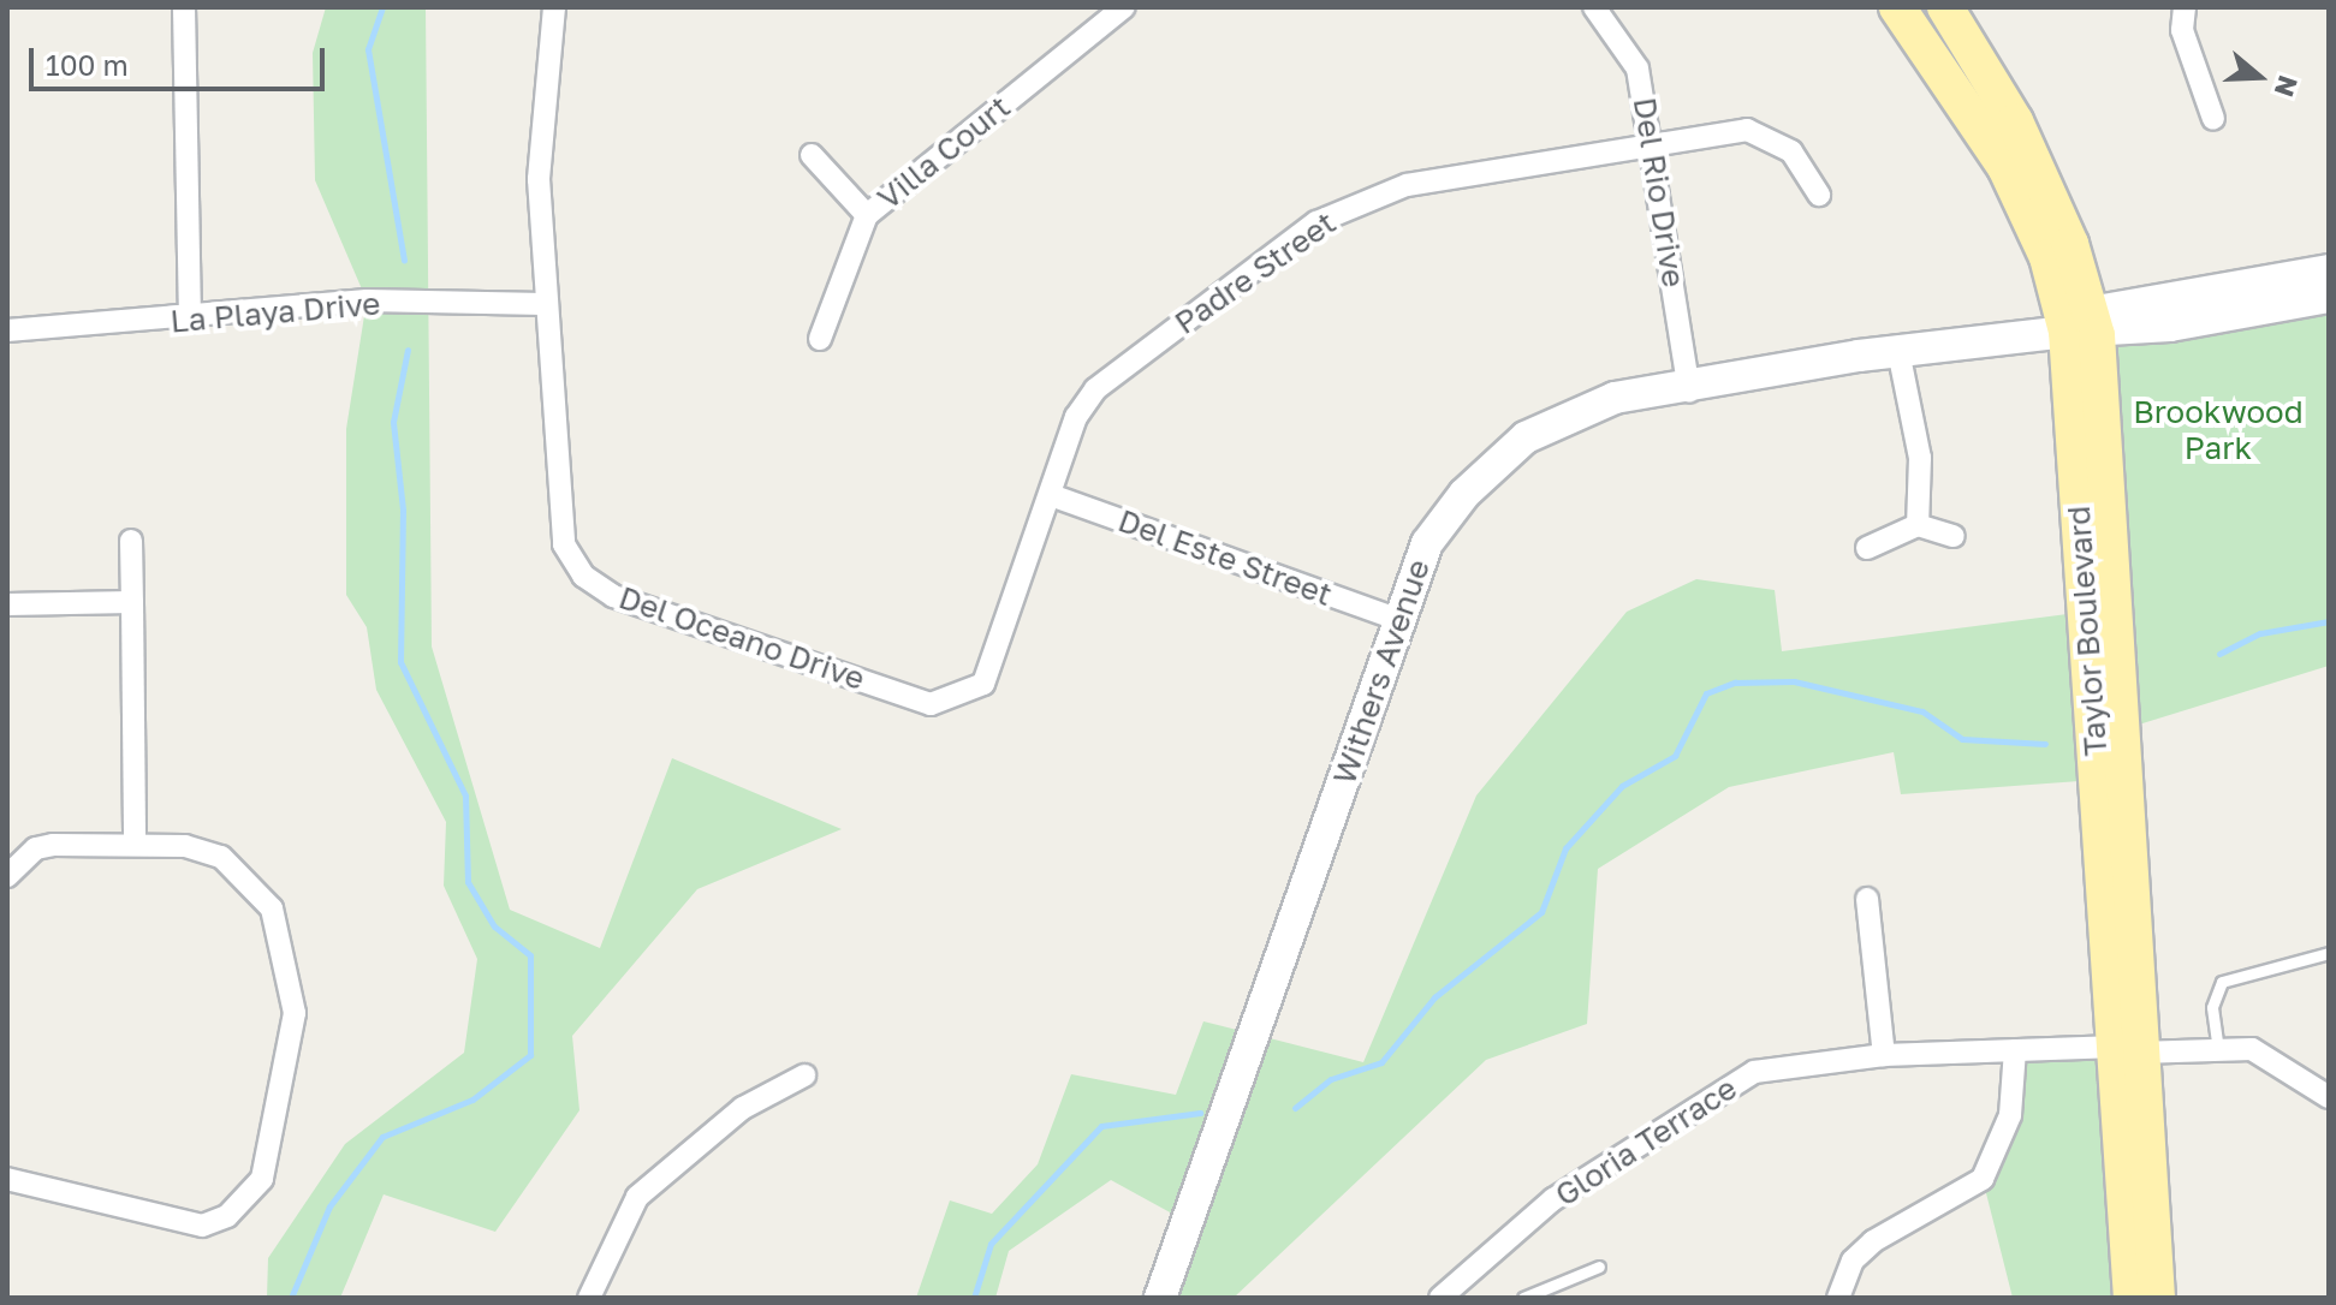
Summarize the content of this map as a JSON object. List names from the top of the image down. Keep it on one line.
{"streets":{"main road":["Taylor Boulevard"],"street":["Villa Court","Del Rio Drive","Padre Street","La Playa Drive","Del Este Street","Del Oceano Drive","Withers Avenue","Gloria Terrace"]},"crossings":[["Del Rio Drive","Padre Street"],["Del Rio Drive","Withers Avenue"],["Padre Street","Del Este Street"],["Padre Street","Del Oceano Drive"],["La Playa Drive","Del Oceano Drive"],["Del Este Street","Del Oceano Drive"],["Del Este Street","Withers Avenue"],["Taylor Boulevard","Withers Avenue"],["Taylor Boulevard","Gloria Terrace"]],"parks":["Brookwood Park"],"scale_bar":"100 m","north":"right"}
